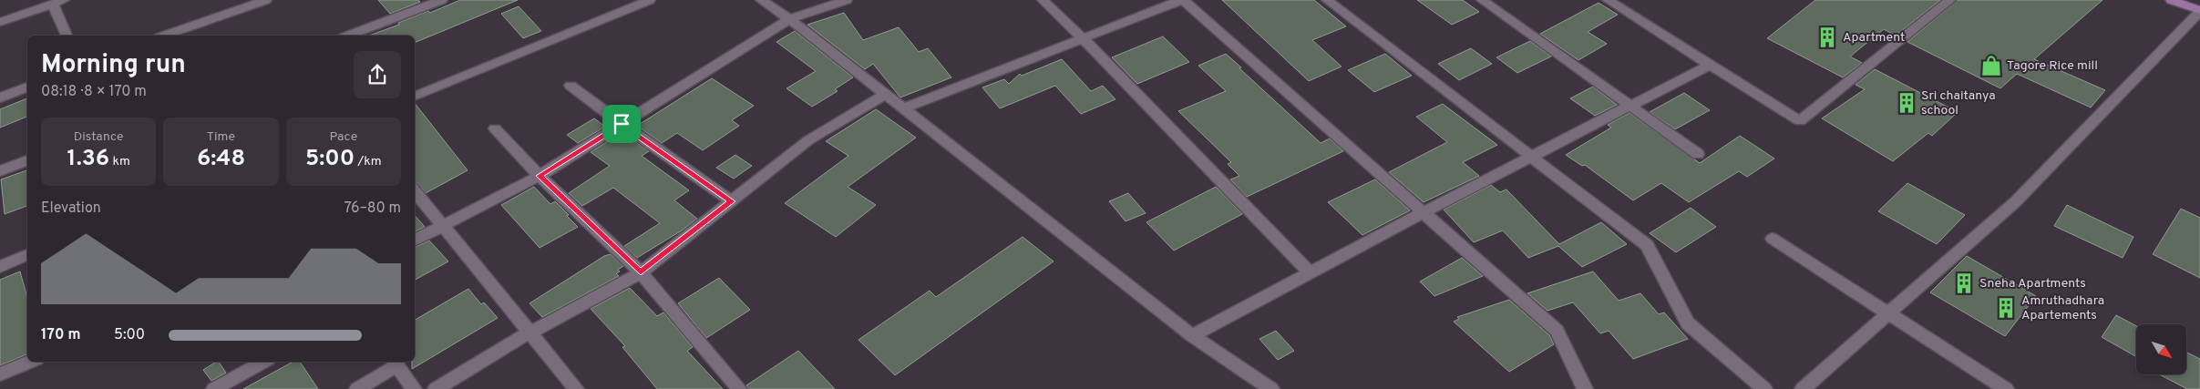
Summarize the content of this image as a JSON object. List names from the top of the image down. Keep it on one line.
{"places":{"building":["Apartment","Sri chaitanya school","Sneha Apartments","Amruthadhara Apartements"],"shop":["Tagore Rice mill"]},"north":"bottom right","page":{"heading":["Morning run","08:18 · 8 × 170 m"],"stats":[["Distance","1.36 km"],["Time","6:48"],["Pace","5:00 /km"]],"chart":["Elevation","76–80 m"],"list":[{"name":"170 m","note":"5:00"}]}}
